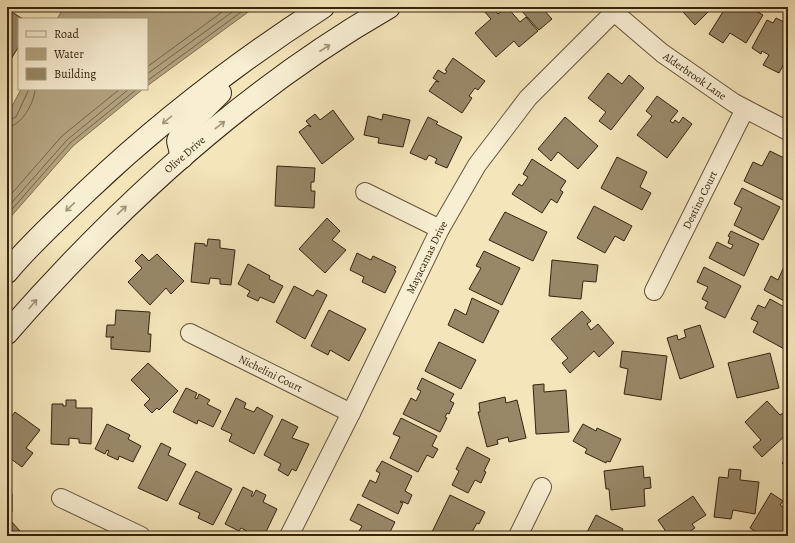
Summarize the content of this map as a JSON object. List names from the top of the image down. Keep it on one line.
{"streets":{"main road":["Olive Drive"],"street":["Alderbrook Lane","Destino Court","Mayacamas Drive","Nichelini Court"]},"crossings":[["Alderbrook Lane","Destino Court"],["Alderbrook Lane","Mayacamas Drive"],["Mayacamas Drive","Nichelini Court"]],"legend":["Road","Water","Building"]}
